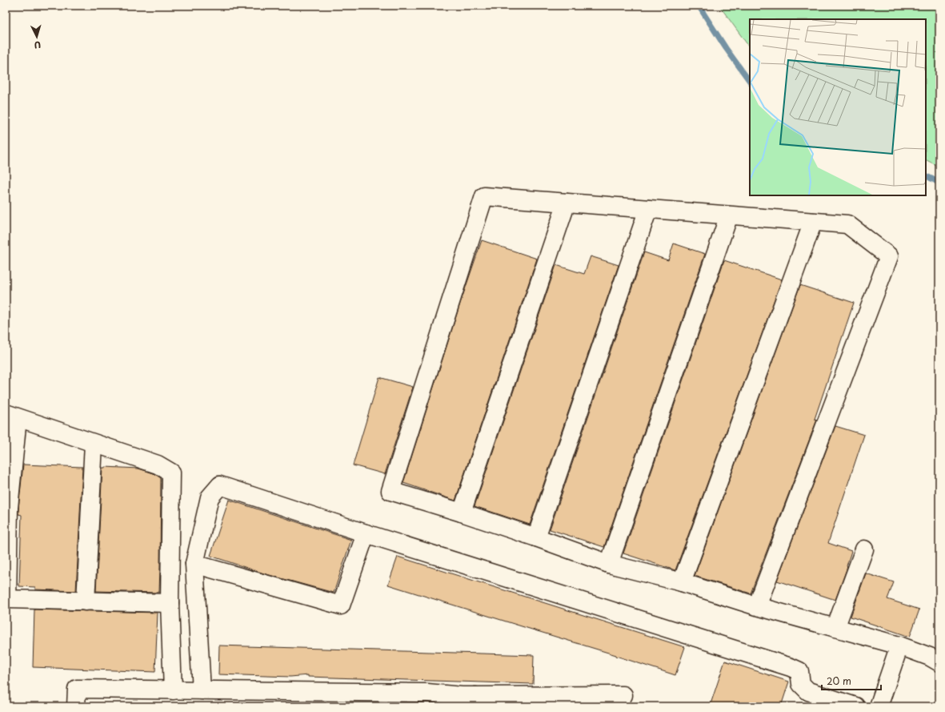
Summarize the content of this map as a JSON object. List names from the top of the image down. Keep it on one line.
{"scale_bar":"20 m","north":"bottom"}
